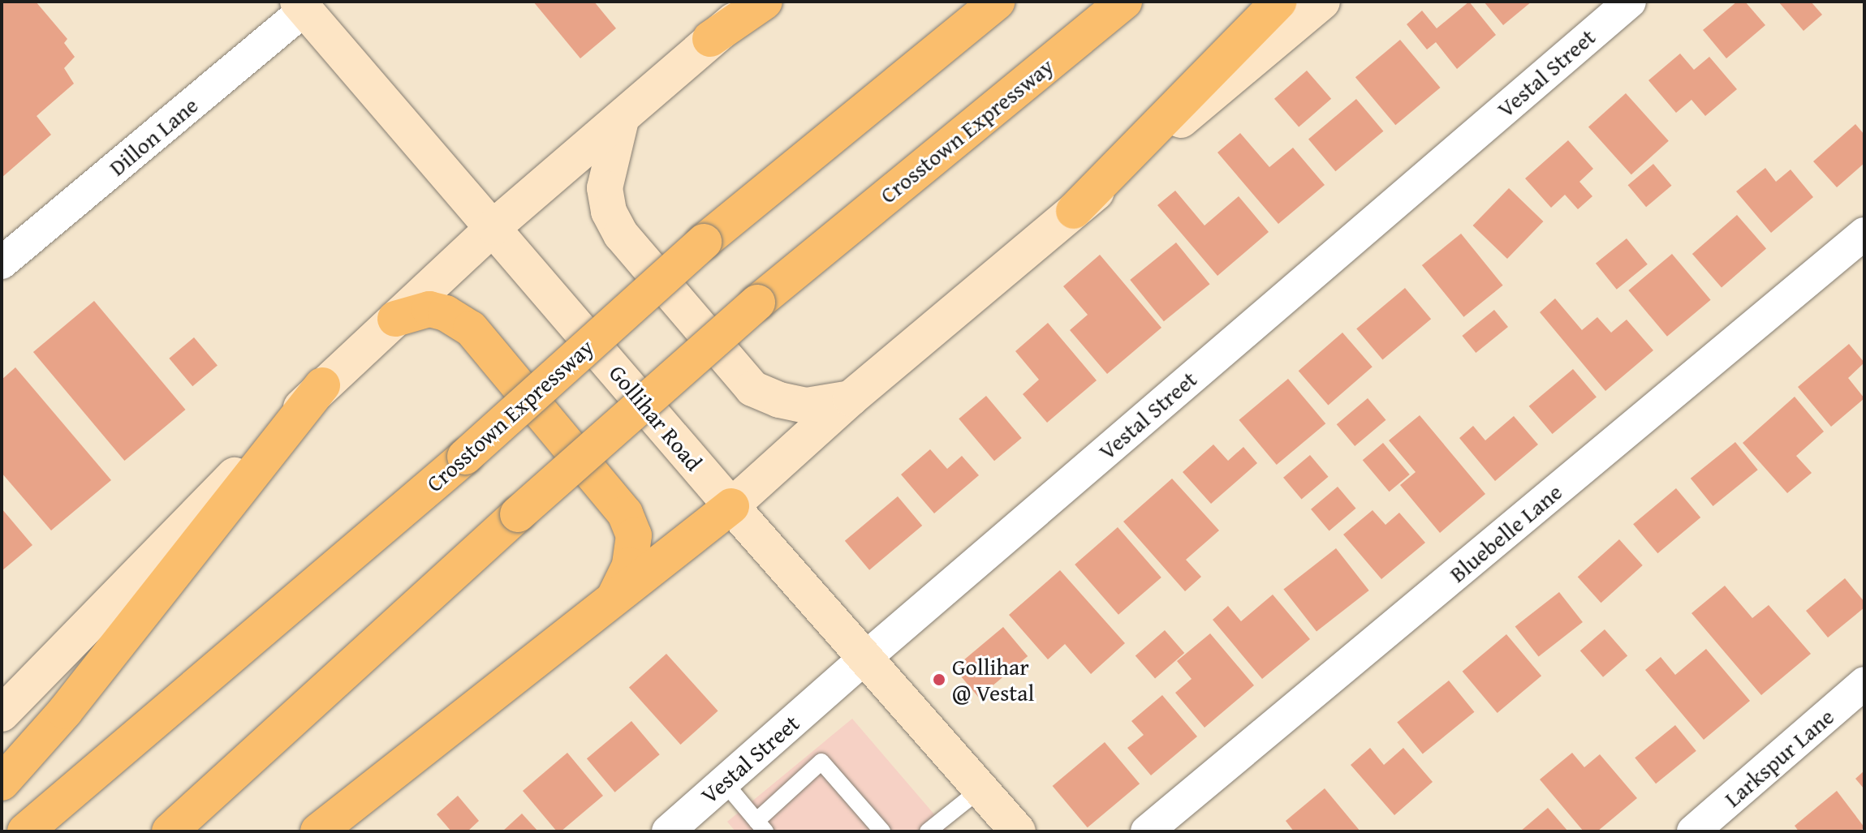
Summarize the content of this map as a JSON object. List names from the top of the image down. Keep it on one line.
{"streets":{"highway":["Crosstown Expressway"],"main road":["Gollihar Road"],"street":["Vestal Street","Dillon Lane","Bluebelle Lane","Larkspur Lane"]},"crossings":[["Vestal Street","Gollihar Road"],["Dillon Lane","Gollihar Road"]],"places":["Gollihar @ Vestal"]}
